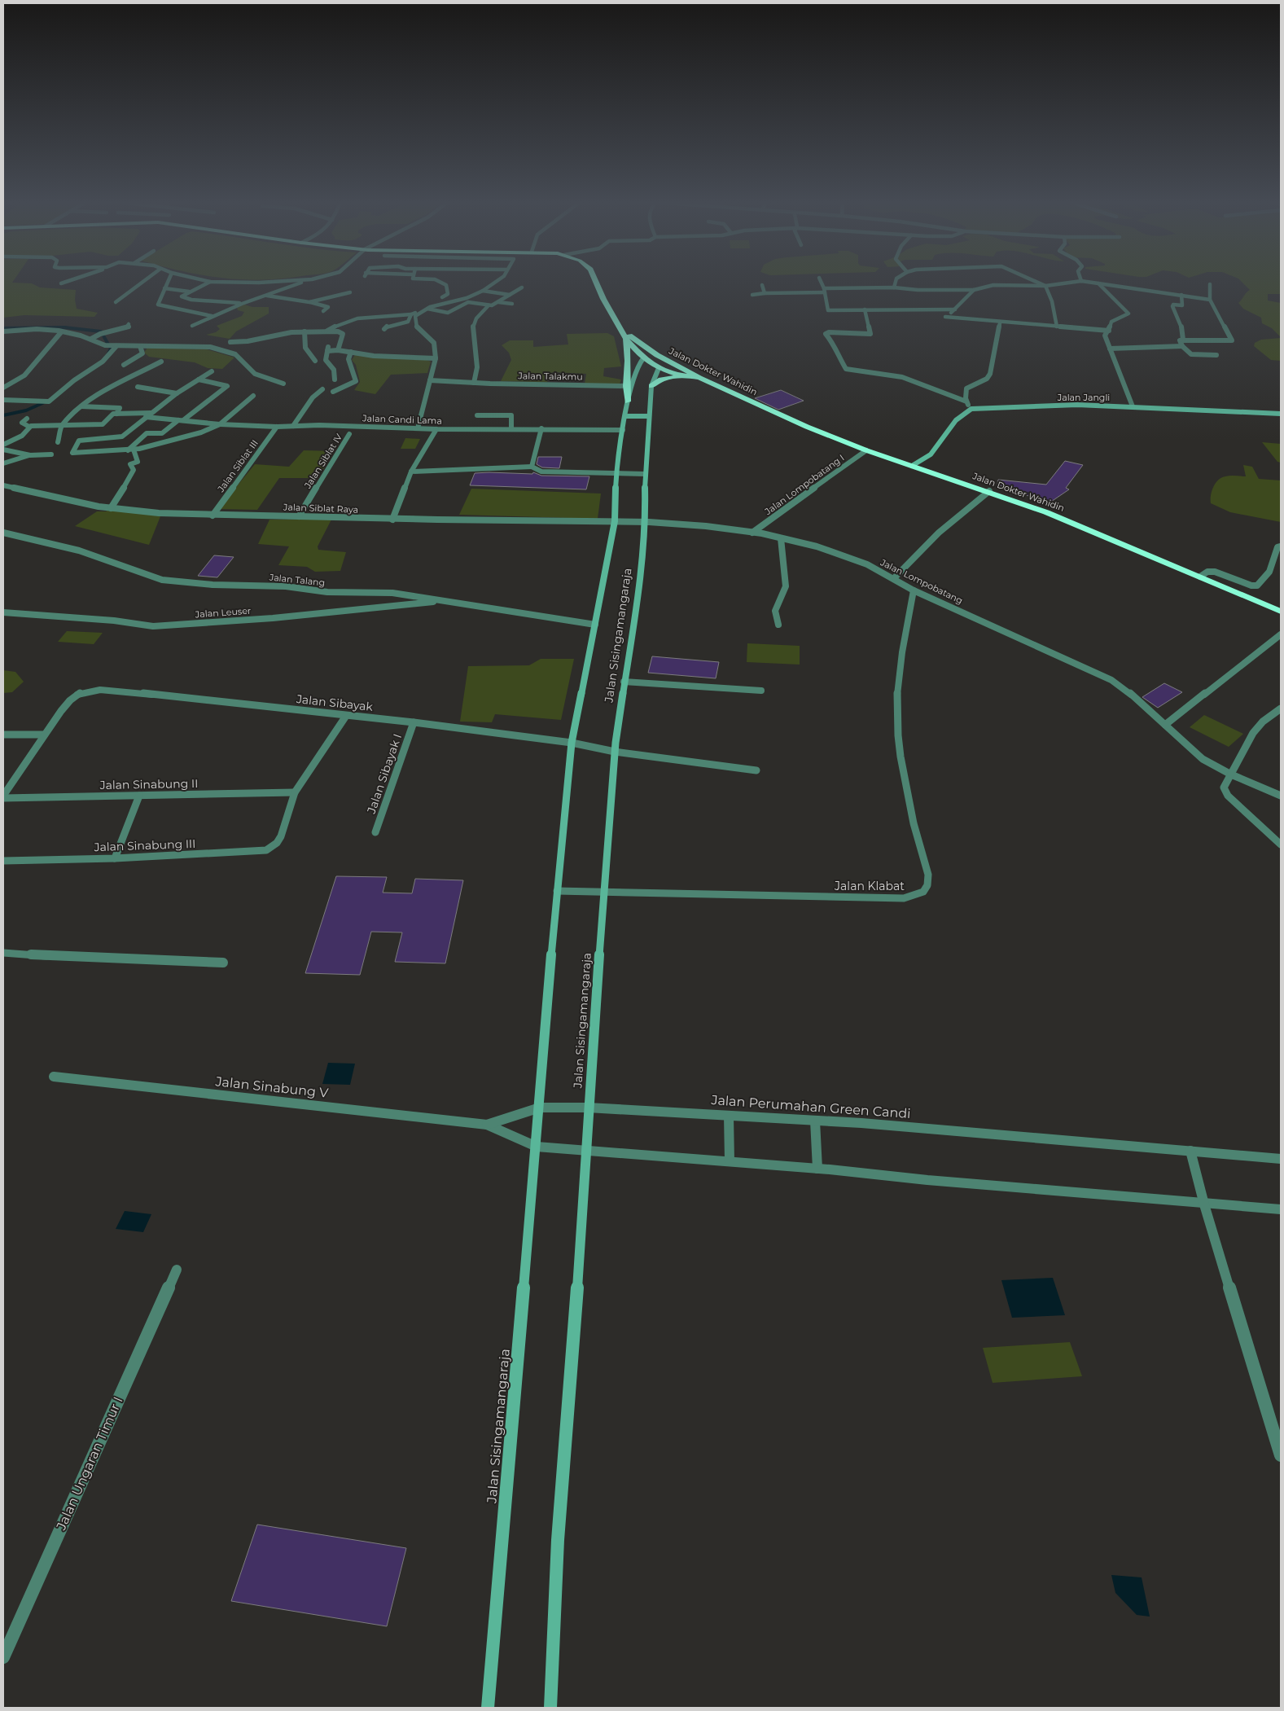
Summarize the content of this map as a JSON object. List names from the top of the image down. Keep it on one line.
{"streets":{"highway":["Jalan Dokter Wahidin"],"main road":["Jalan Jangli","Jalan Sisingamangaraja"],"street":["Jalan Talakmu","Jalan Candi Lama","Jalan Siblat IV","Jalan Siblat III","Jalan Lompobatang I","Jalan Siblat Raya","Jalan Talang","Jalan Lompobatang","Jalan Leuser","Jalan Sibayak","Jalan Sibayak I","Jalan Sinabung II","Jalan Sinabung III","Jalan Klabat","Jalan Sinabung V","Jalan Perumahan Green Candi","Jalan Ungaran Timur I"]},"crossings":[["Jalan Dokter Wahidin","Jalan Lompobatang I"],["Jalan Candi Lama","Jalan Siblat III"],["Jalan Candi Lama","Jalan Sisingamangaraja"],["Jalan Siblat IV","Jalan Siblat Raya"],["Jalan Siblat III","Jalan Siblat Raya"],["Jalan Lompobatang I","Jalan Lompobatang"],["Jalan Siblat Raya","Jalan Sisingamangaraja"],["Jalan Talang","Jalan Leuser"],["Jalan Talang","Jalan Sisingamangaraja"],["Jalan Lompobatang","Jalan Sisingamangaraja"],["Jalan Lompobatang","Jalan Klabat"],["Jalan Sisingamangaraja","Jalan Sibayak"],["Jalan Sisingamangaraja","Jalan Klabat"],["Jalan Sisingamangaraja","Jalan Perumahan Green Candi"],["Jalan Sibayak","Jalan Sibayak I"],["Jalan Sibayak","Jalan Sinabung II"],["Jalan Sinabung II","Jalan Sinabung III"],["Jalan Sinabung V","Jalan Perumahan Green Candi"]]}
